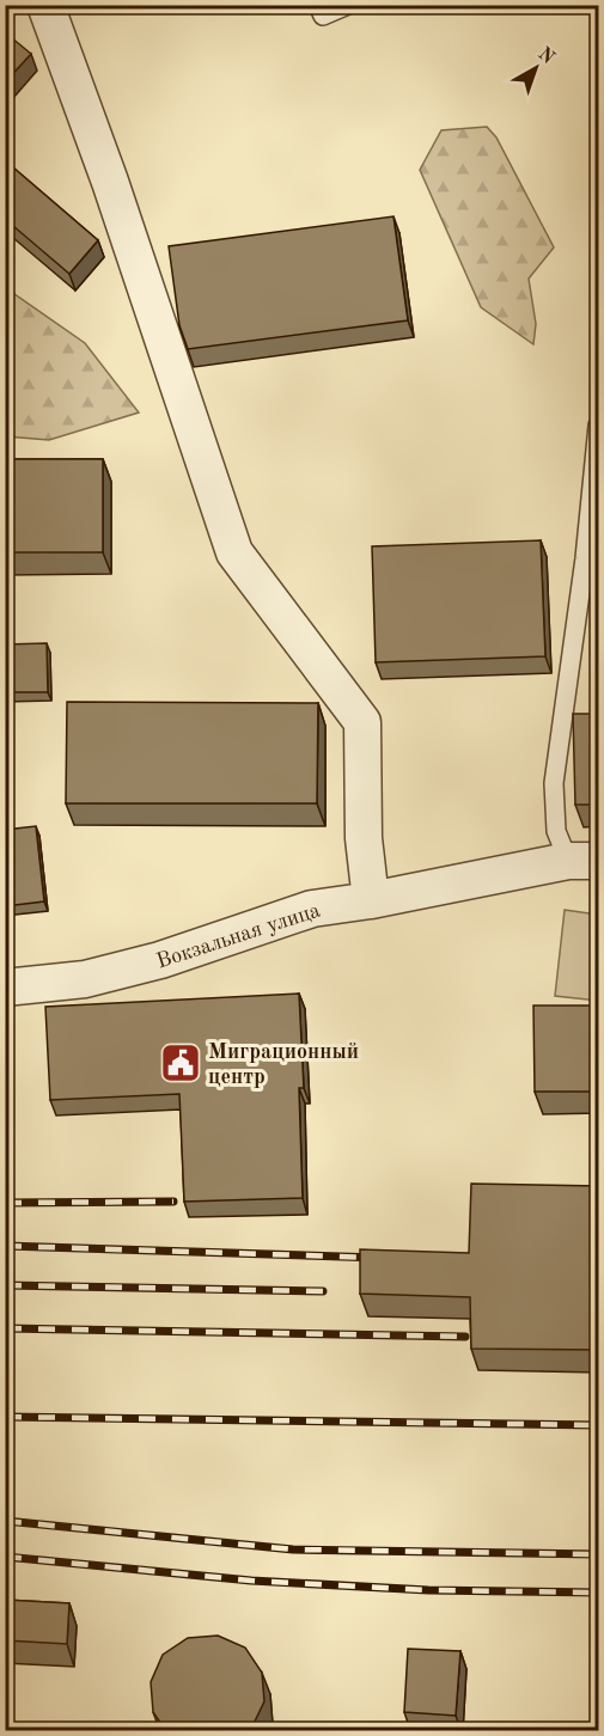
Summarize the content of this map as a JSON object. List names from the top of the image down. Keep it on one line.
{"streets":{"street":["Вокзальная улица"]},"places":{"public building":["Миграционный центр"]},"north":"top right"}
